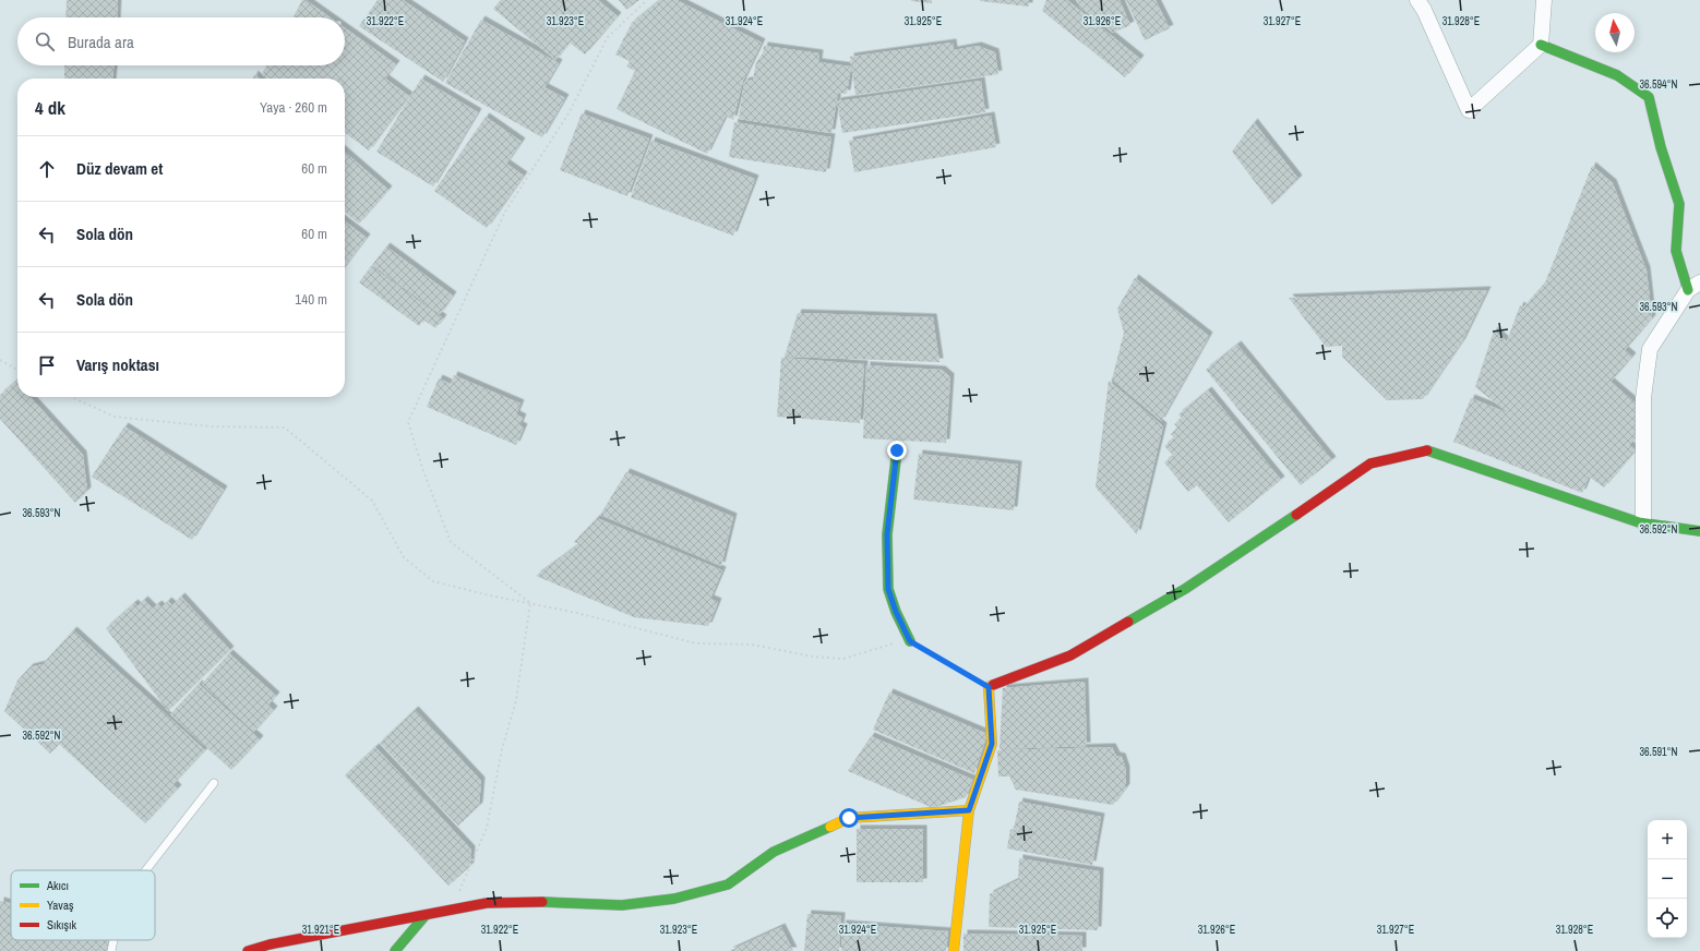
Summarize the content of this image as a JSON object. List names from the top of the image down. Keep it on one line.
{"legend":["Akıcı","Yavaş","Sıkışık"],"north":"top","page":{"search":"Burada ara","heading":["4 dk","Yaya · 260 m"],"list":[["Düz devam et","60 m"],["Sola dön","60 m"],["Sola dön","140 m"],"Varış noktası"],"map_buttons":["+","−"]},"coordinates":["31.922°E","31.923°E","31.924°E","31.925°E","31.926°E","31.927°E","31.928°E","36.594°N","36.593°N","36.592°N","36.591°N","31.921°E"]}
